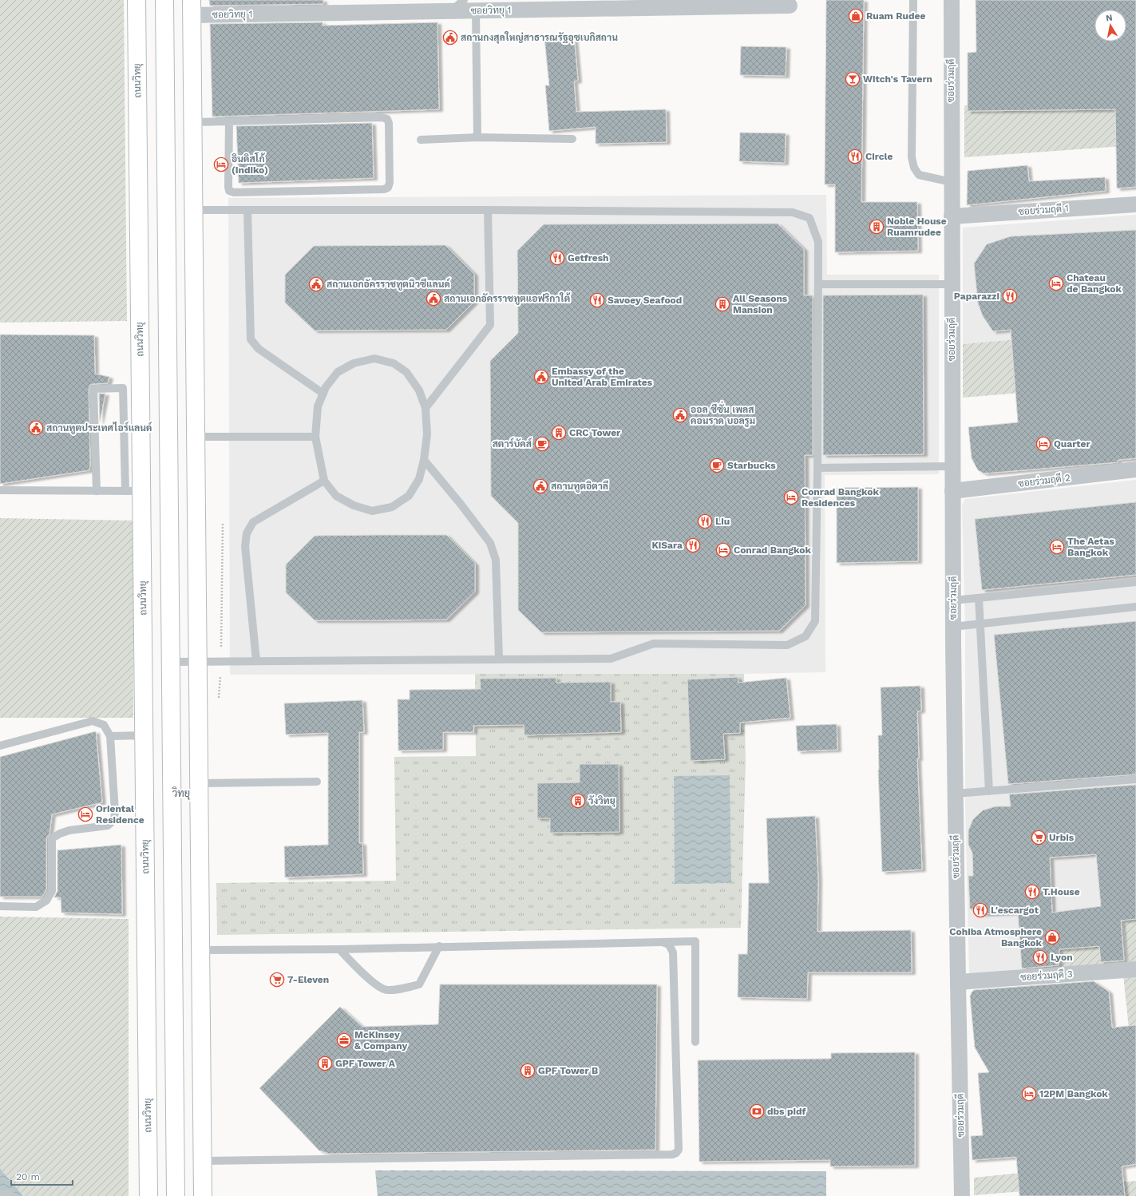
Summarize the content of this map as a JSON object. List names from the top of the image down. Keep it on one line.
{"streets":{"main road":["ถนนวิทยุ"],"street":["ซอยวิทยุ 1","ซอยร่วมฤดี","ซอยร่วมฤดี 1","ซอยร่วมฤดี 2","ซอยร่วมฤดี 3"]},"crossings":[["ซอยร่วมฤดี","ซอยร่วมฤดี 1"],["ซอยร่วมฤดี","ซอยร่วมฤดี 2"],["ซอยร่วมฤดี","ซอยร่วมฤดี 3"]],"districts":["วิทยุ"],"places":{"shop":["Ruam Rudee","Cohiba Atmosphere Bangkok"],"public building":["สถานกงสุลใหญ่สาธารณรัฐอุซเบกิสถาน","สถานเอกอัครราชทูตนิวซีแลนด์","สถานเอกอัครราชทูตแอฟริกาใต้","Embassy of the United Arab Emirates","ออล ซีซั่น เพลส คอนราด บอลรูม","สถานทูตประเทศไอร์แลนด์","สถานทูตอิตาลี"],"bar":["Witch's Tavern"],"restaurant":["Circle","Getfresh","Paparazzi","Savoey Seafood","Liu","KiSara","T.House","L'escargot","Lyon"],"hotel":["อินดิสโก้ (Indiko)","Chateau de Bangkok","Quarter","Conrad Bangkok Residences","The Aetas Bangkok","Conrad Bangkok","Oriental Residence","12PM Bangkok"],"building":["Noble House Ruamrudee","All Seasons Mansion","CRC Tower","วังวิทยุ","GPF Tower A","GPF Tower B"],"cafe":["สตาร์บัคส์","Starbucks"],"supermarket":["Urbis","7-Eleven"],"office":["McKinsey & Company"],"bank":["dbs pidf"]},"scale_bar":"20 m","north":"top"}
